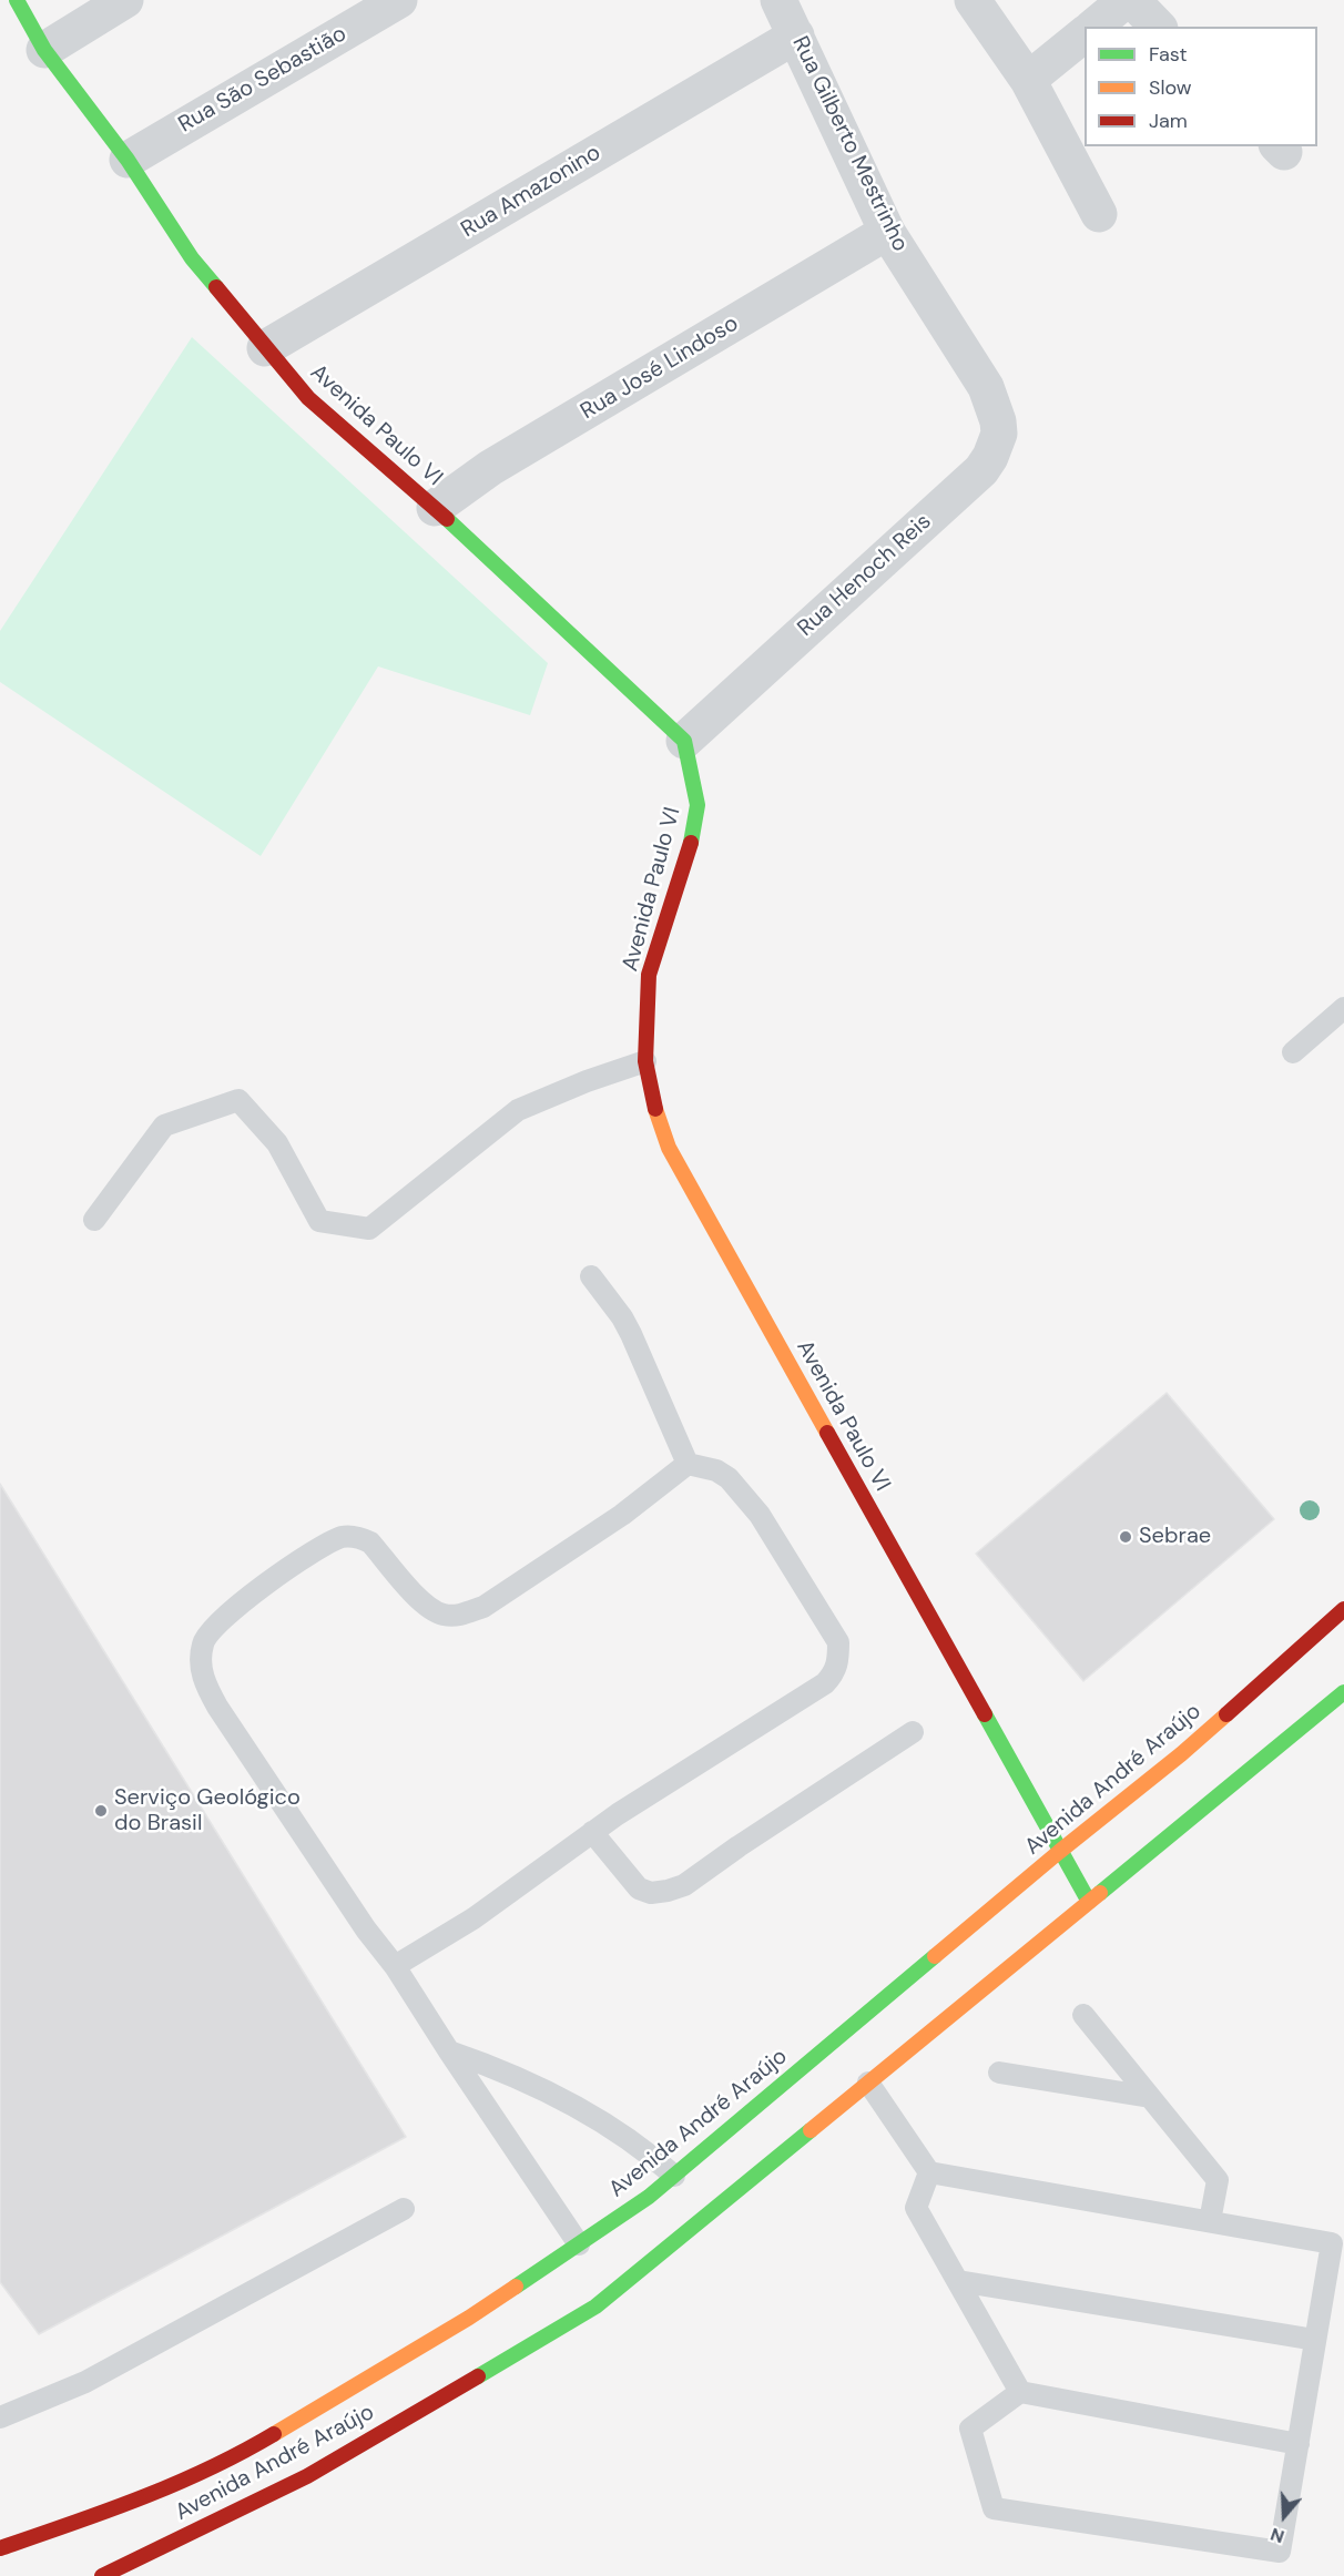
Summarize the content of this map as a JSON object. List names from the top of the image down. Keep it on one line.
{"streets":{"main road":["Avenida Paulo VI","Avenida André Araújo"],"street":["Rua São Sebastião","Rua Gilberto Mestrinho","Rua Amazonino","Rua José Lindoso","Rua Henoch Reis"]},"crossings":[["Rua São Sebastião","Avenida Paulo VI"],["Rua Gilberto Mestrinho","Rua Amazonino"],["Rua Gilberto Mestrinho","Rua José Lindoso"],["Rua Gilberto Mestrinho","Rua Henoch Reis"],["Rua Amazonino","Avenida Paulo VI"],["Rua José Lindoso","Avenida Paulo VI"],["Avenida Paulo VI","Rua Henoch Reis"],["Avenida Paulo VI","Avenida André Araújo"]],"places":["Sebrae","Serviço Geológico do Brasil"],"legend":["Fast","Slow","Jam"],"north":"bottom"}
